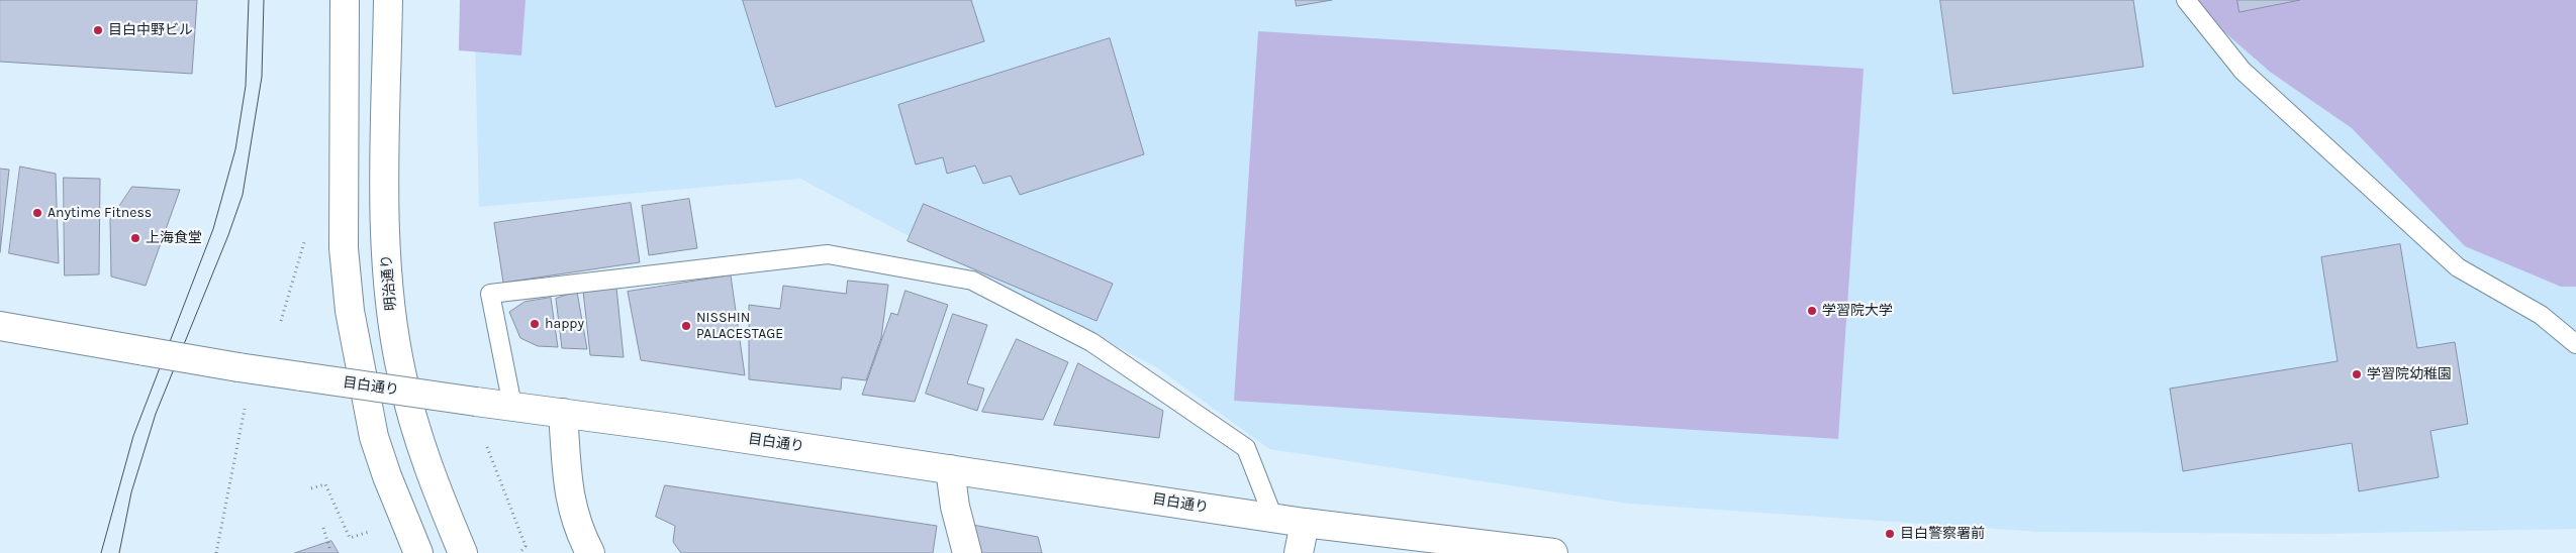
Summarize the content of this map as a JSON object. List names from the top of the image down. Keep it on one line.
{"streets":{"main road":["明治通り","目白通り"]},"places":["目白中野ビル","Anytime Fitness","上海食堂","学習院大学","happy","NISSHIN PALACESTAGE","学習院幼稚園","目白警察署前"]}
